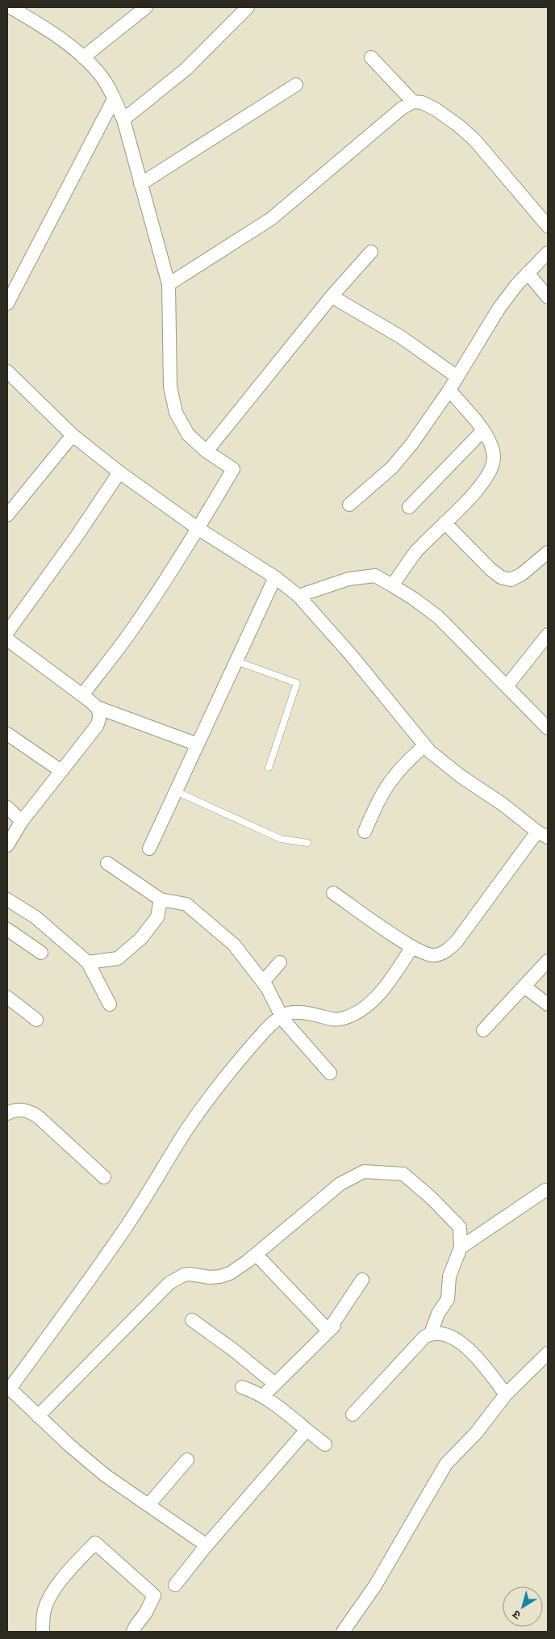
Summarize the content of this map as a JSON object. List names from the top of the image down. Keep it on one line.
{"north":"bottom left"}
